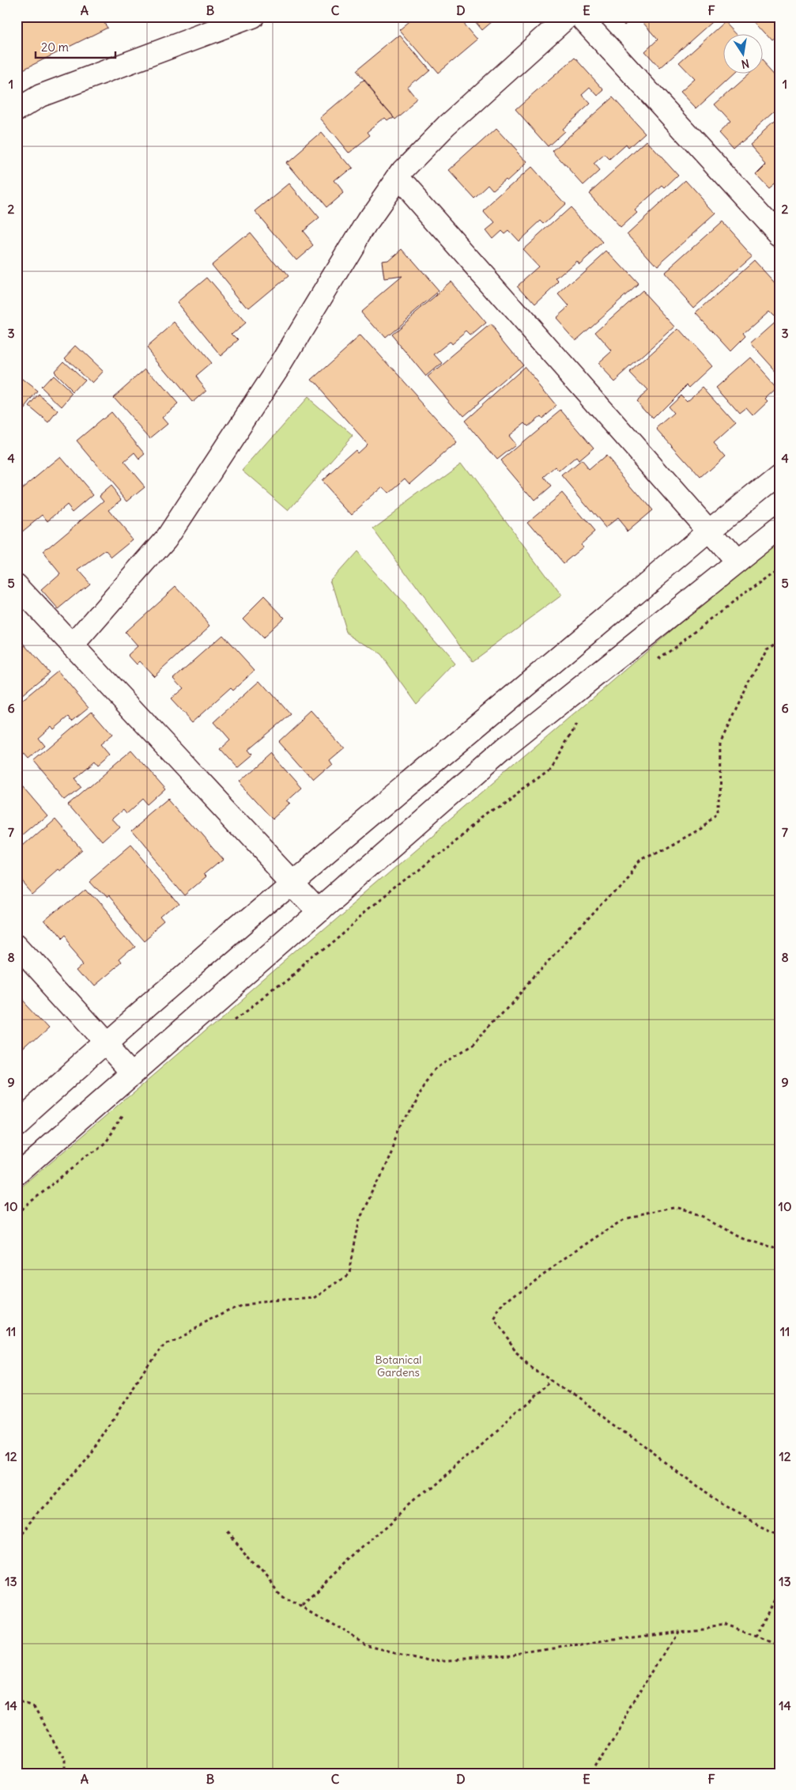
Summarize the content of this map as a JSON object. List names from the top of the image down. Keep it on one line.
{"parks":["Botanical Gardens"],"scale_bar":"20 m","north":"bottom","grid":{"columns":["A","B","C","D","E","F"],"rows":["1","2","3","4","5","6","7","8","9","10","11","12","13","14"]}}
